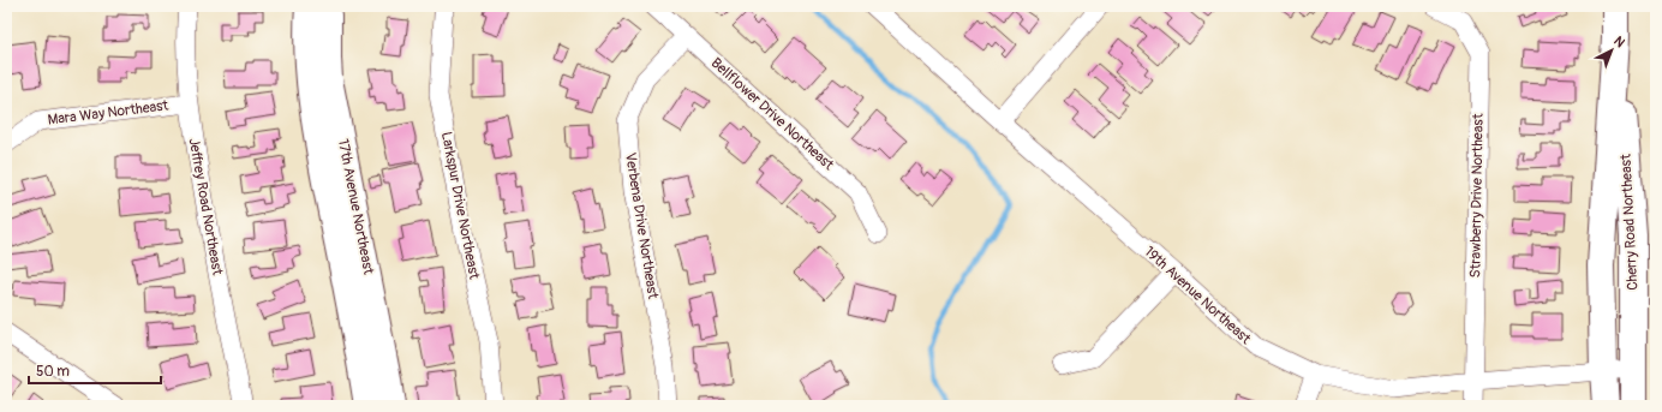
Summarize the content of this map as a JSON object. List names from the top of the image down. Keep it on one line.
{"streets":{"street":["Mara Way Northeast","Bellflower Drive Northeast","Strawberry Drive Northeast","Larkspur Drive Northeast","Jeffrey Road Northeast","17th Avenue Northeast","Cherry Road Northeast","Verbena Drive Northeast","19th Avenue Northeast"]},"crossings":[["Mara Way Northeast","Jeffrey Road Northeast"],["Bellflower Drive Northeast","Verbena Drive Northeast"],["Strawberry Drive Northeast","19th Avenue Northeast"],["Cherry Road Northeast","19th Avenue Northeast"]],"scale_bar":"50 m","north":"top right"}
